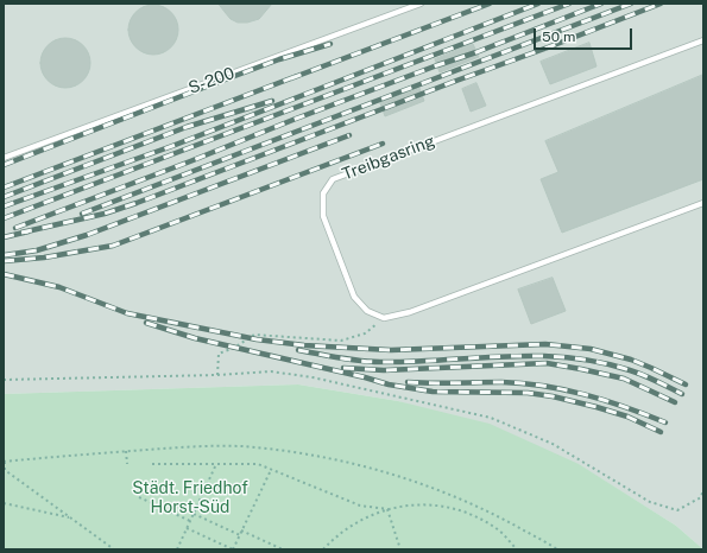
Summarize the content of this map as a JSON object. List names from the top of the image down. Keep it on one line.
{"streets":{"lane":["S-200","Treibgasring"]},"parks":["Städt. Friedhof Horst-Süd"],"scale_bar":"50 m"}
